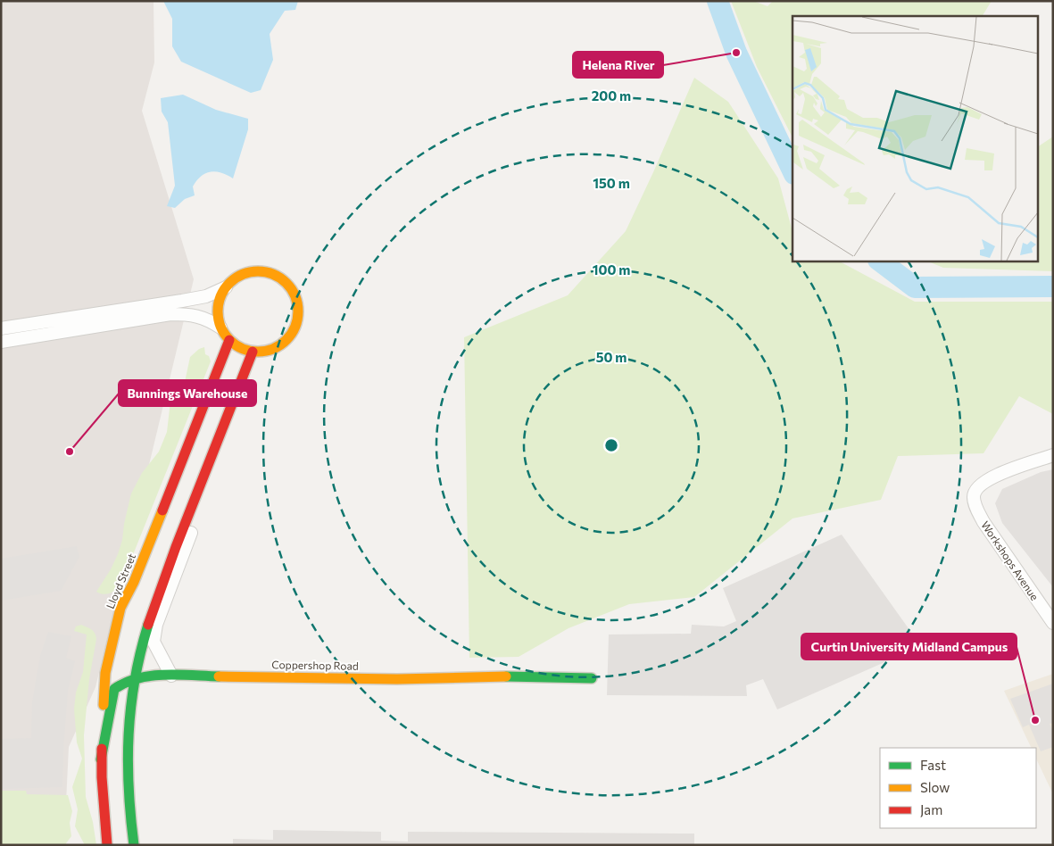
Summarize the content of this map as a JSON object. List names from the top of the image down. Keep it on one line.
{"streets":{"main road":["Lloyd Street","Coppershop Road"],"street":["Workshops Avenue"]},"crossings":[["Lloyd Street","Coppershop Road"]],"places":["Helena River","Bunnings Warehouse","Curtin University Midland Campus"],"legend":["Fast","Slow","Jam"],"rings":["200 m","150 m","100 m","50 m"]}
